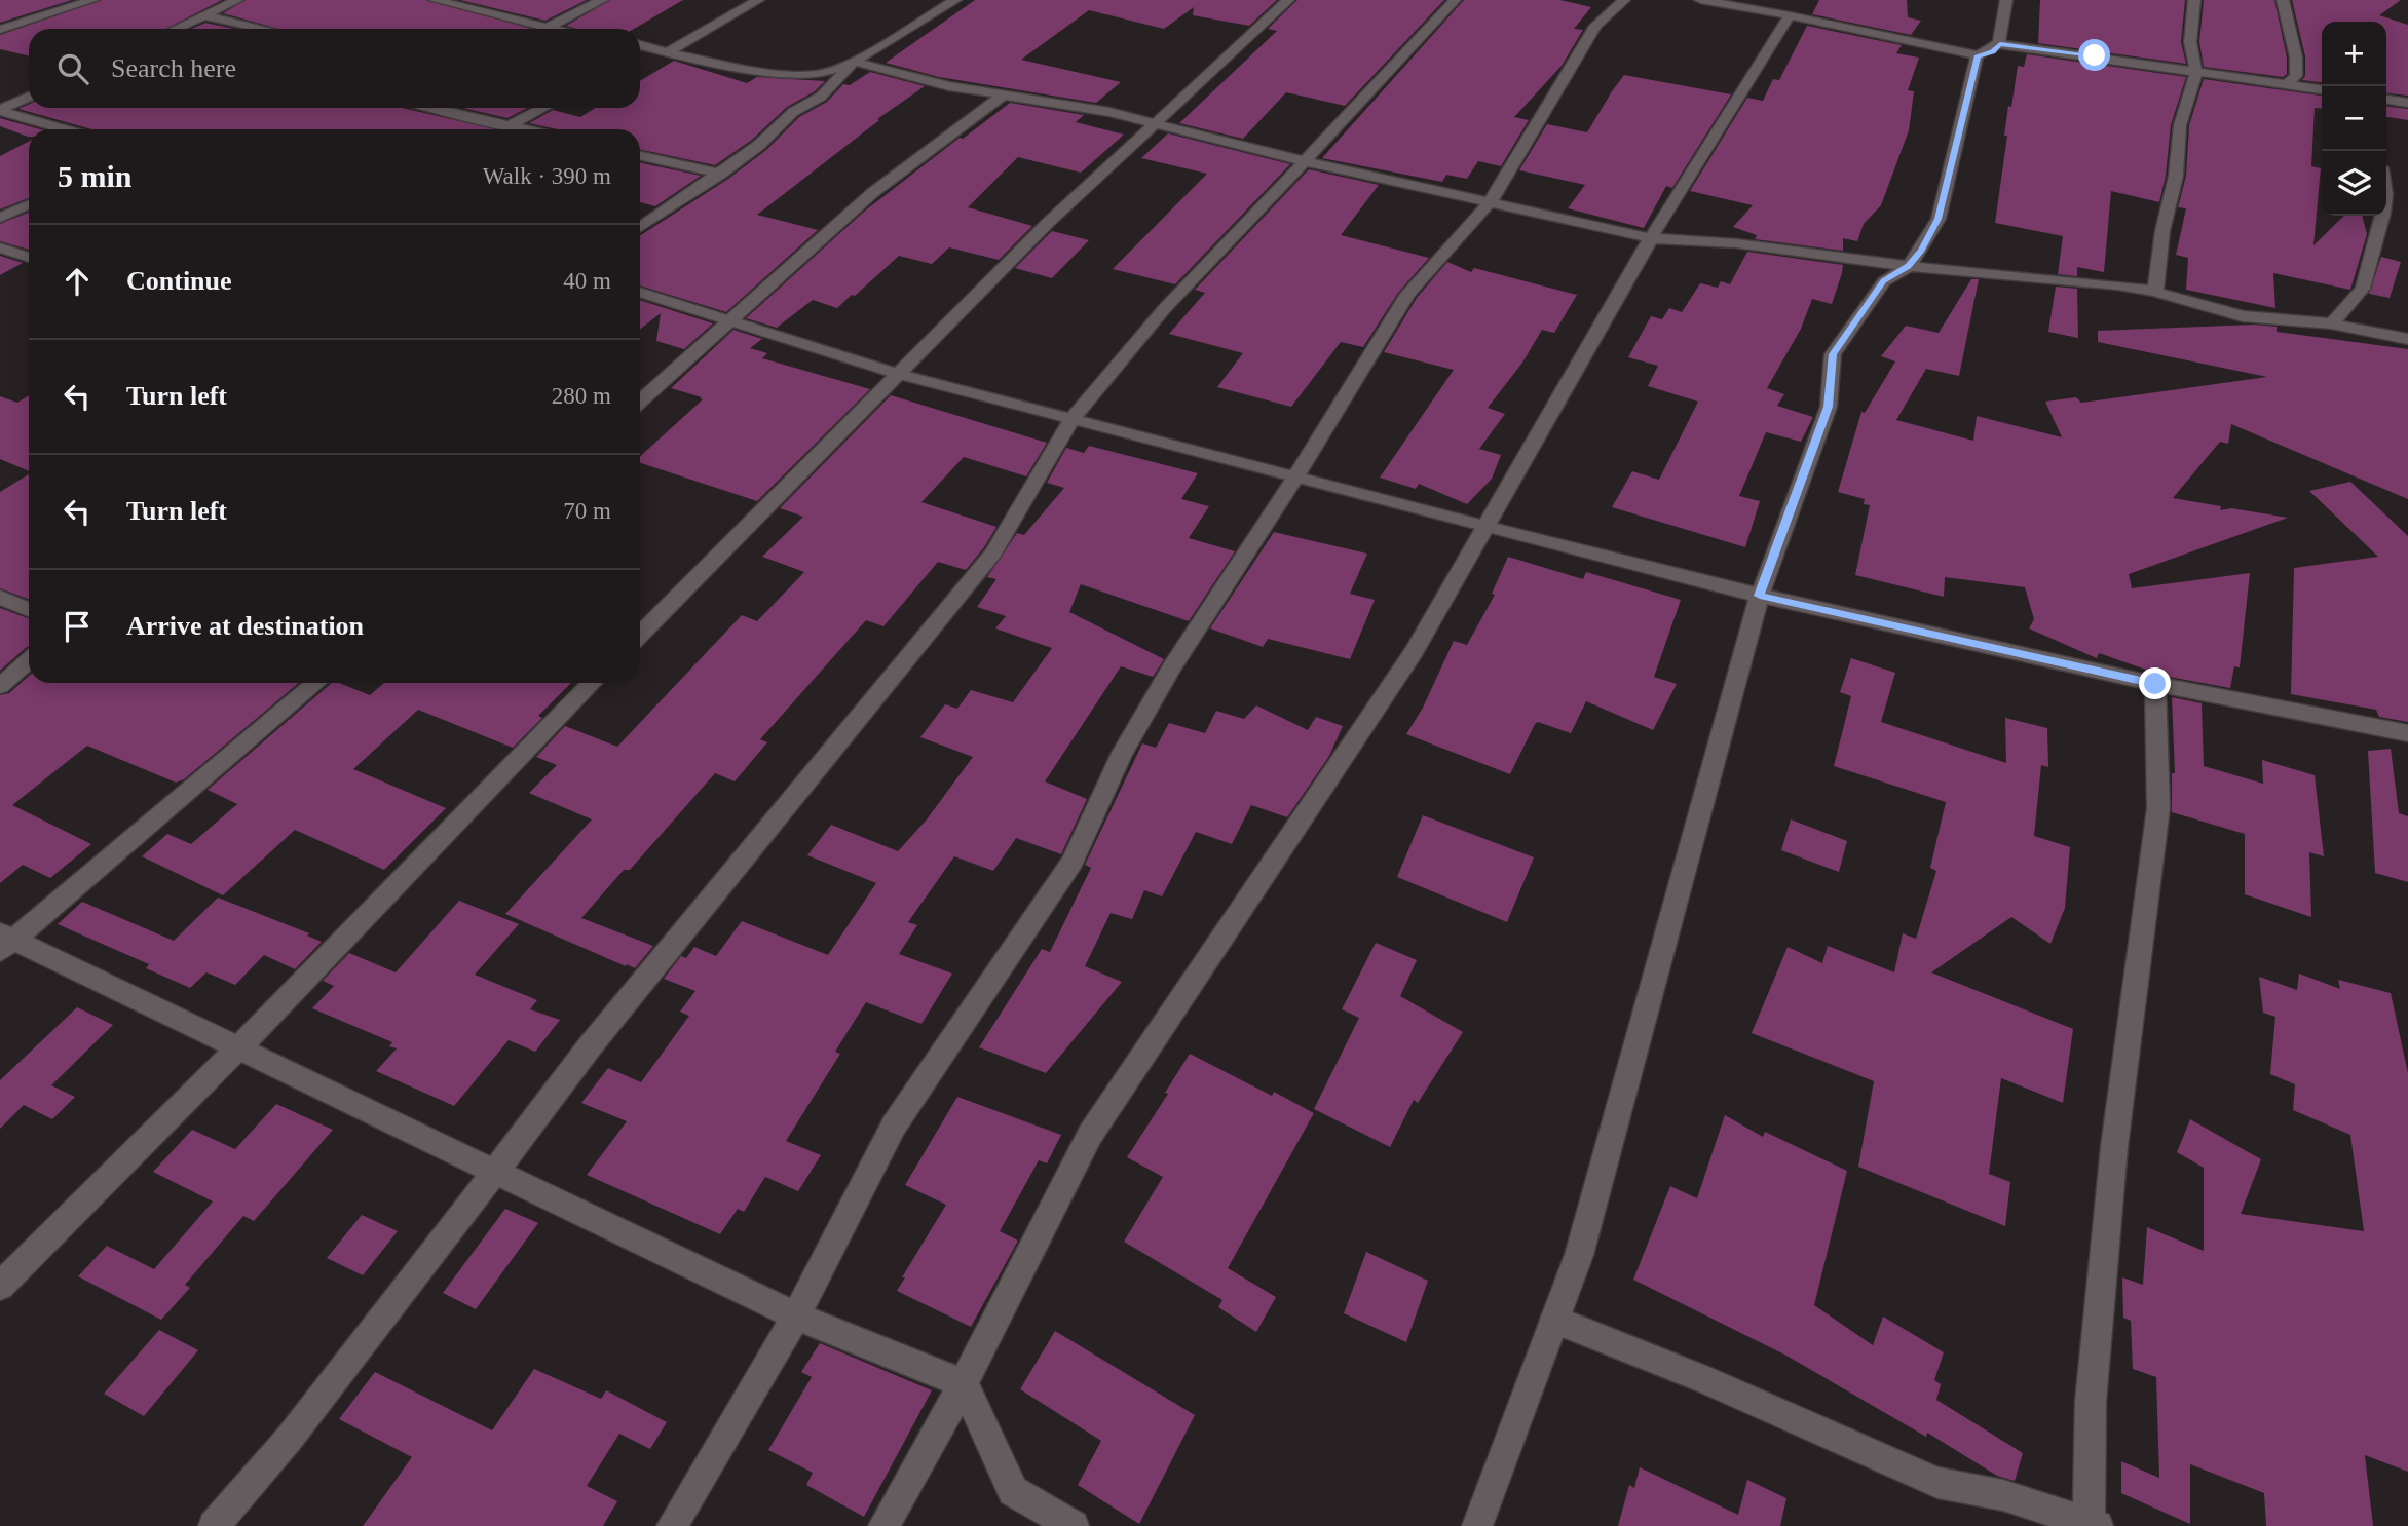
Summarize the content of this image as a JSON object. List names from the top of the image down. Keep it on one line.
{"page":{"map_buttons":["+","−"],"search":"Search here","heading":["5 min","Walk · 390 m"],"list":[["Continue","40 m"],["Turn left","280 m"],["Turn left","70 m"],"Arrive at destination"]}}
